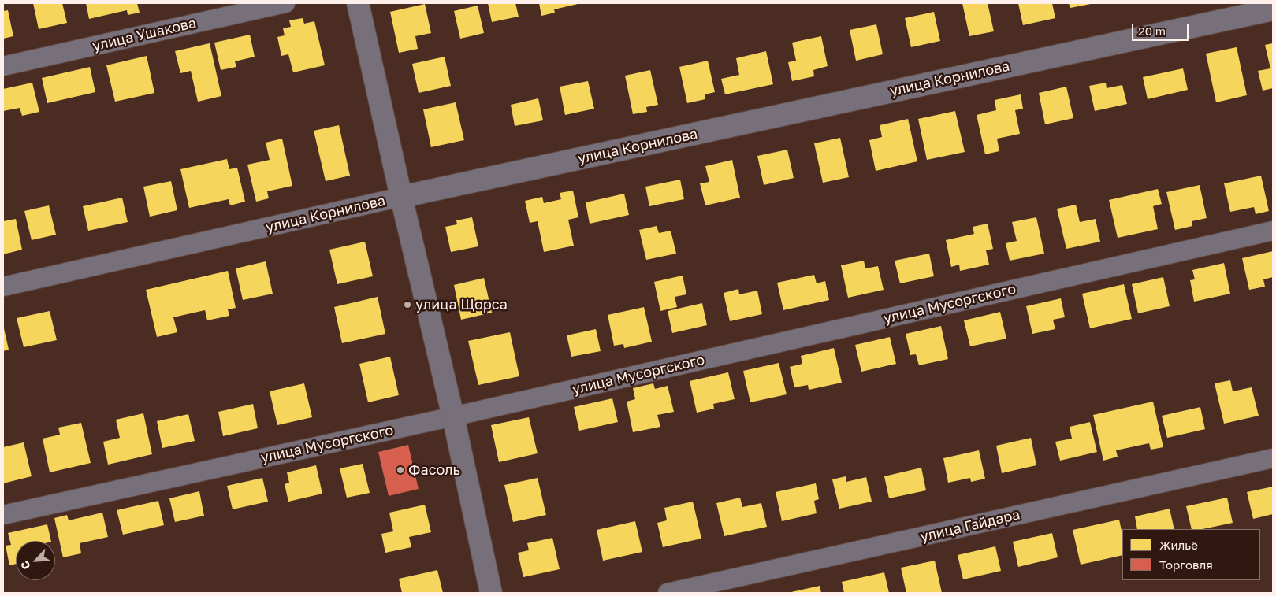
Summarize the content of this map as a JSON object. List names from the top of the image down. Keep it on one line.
{"streets":{"street":["улица Ушакова","улица Корнилова","улица Мусоргского","улица Гайдара"]},"places":["улица Щорса","Фасоль"],"legend":["Жильё","Торговля"],"scale_bar":"20 m","north":"bottom left"}
